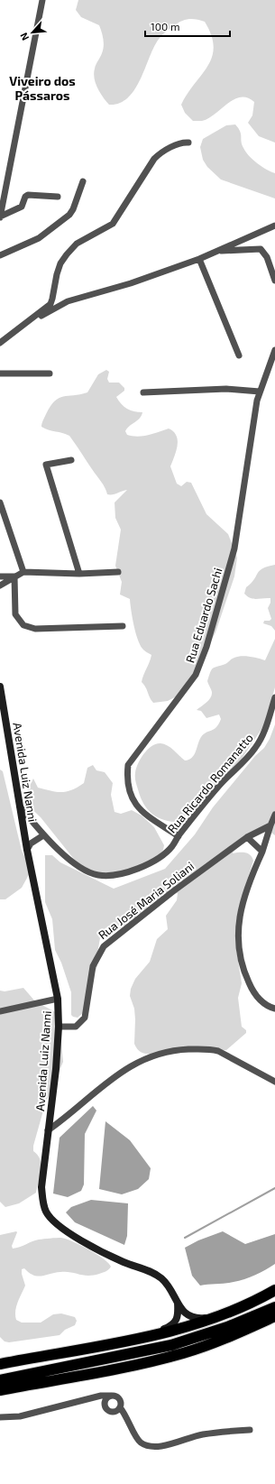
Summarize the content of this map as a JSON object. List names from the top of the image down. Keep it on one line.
{"streets":{"street":["Rua Eduardo Sachi","Avenida Luiz Nanni","Rua Ricardo Romanatto","Rua José Maria Soliani"]},"crossings":[["Rua Eduardo Sachi","Rua Ricardo Romanatto"],["Avenida Luiz Nanni","Rua Ricardo Romanatto"],["Avenida Luiz Nanni","Rua José Maria Soliani"]],"districts":["Viveiro dos Pássaros"],"scale_bar":"100 m","north":"bottom left"}
